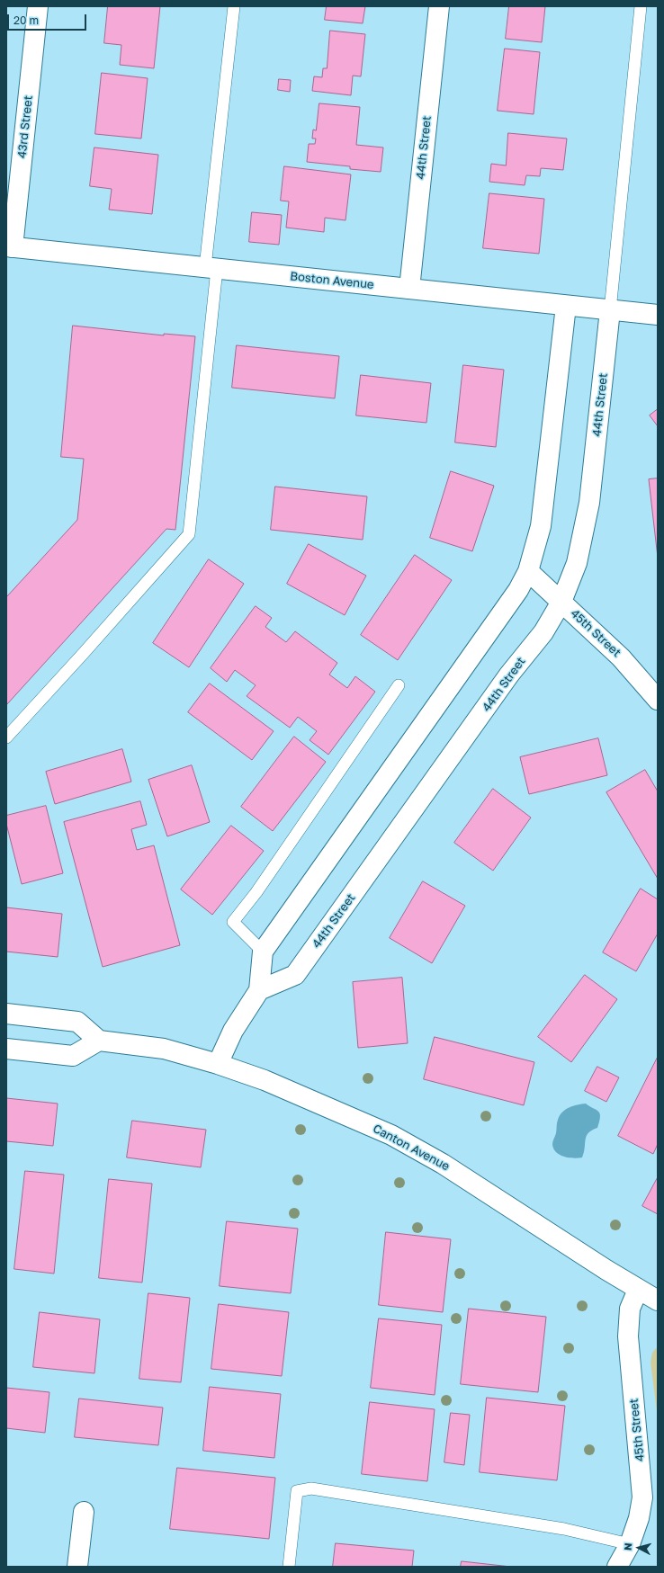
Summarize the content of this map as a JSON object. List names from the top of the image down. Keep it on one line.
{"streets":{"street":["43rd Street","44th Street","Boston Avenue","45th Street","Canton Avenue"]},"crossings":[["43rd Street","Boston Avenue"],["44th Street","Boston Avenue"],["44th Street","45th Street"],["45th Street","Canton Avenue"]],"scale_bar":"20 m","north":"left"}
